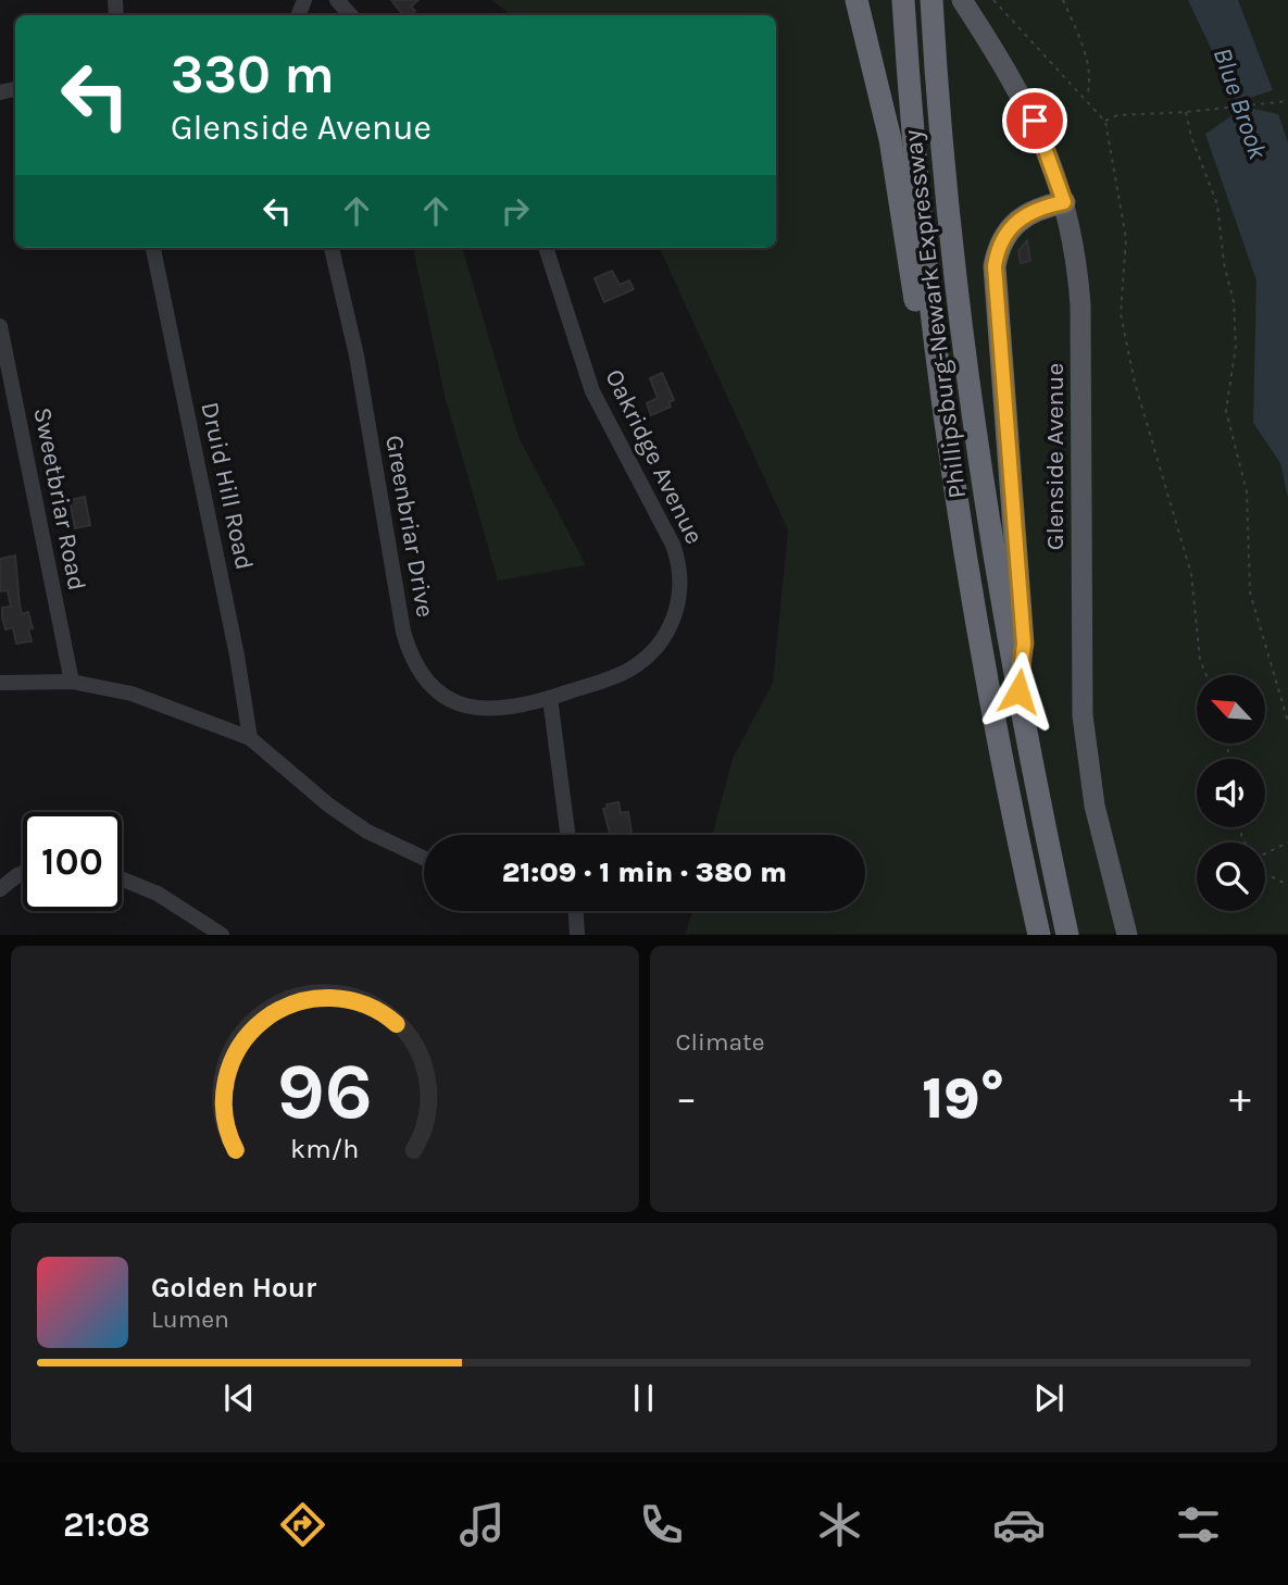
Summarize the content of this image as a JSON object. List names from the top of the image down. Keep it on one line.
{"streets":{"highway":["Phillipsburg-Newark Expressway"],"main road":["Glenside Avenue"],"street":["Oakridge Avenue","Druid Hill Road","Sweetbriar Road","Greenbriar Drive"]},"crossings":[["Oakridge Avenue","Greenbriar Drive"]],"water":["Blue Brook"],"north":"top left","page":{"turn":["330 m","Glenside Avenue"],"limit":"100","trip":"21:09 · 1 min · 380 m","tile":"Climate","heat":["−","19°","+"],"song":["Golden Hour","Lumen"],"tabs":"21:08","gauge":["96","km/h"]}}
